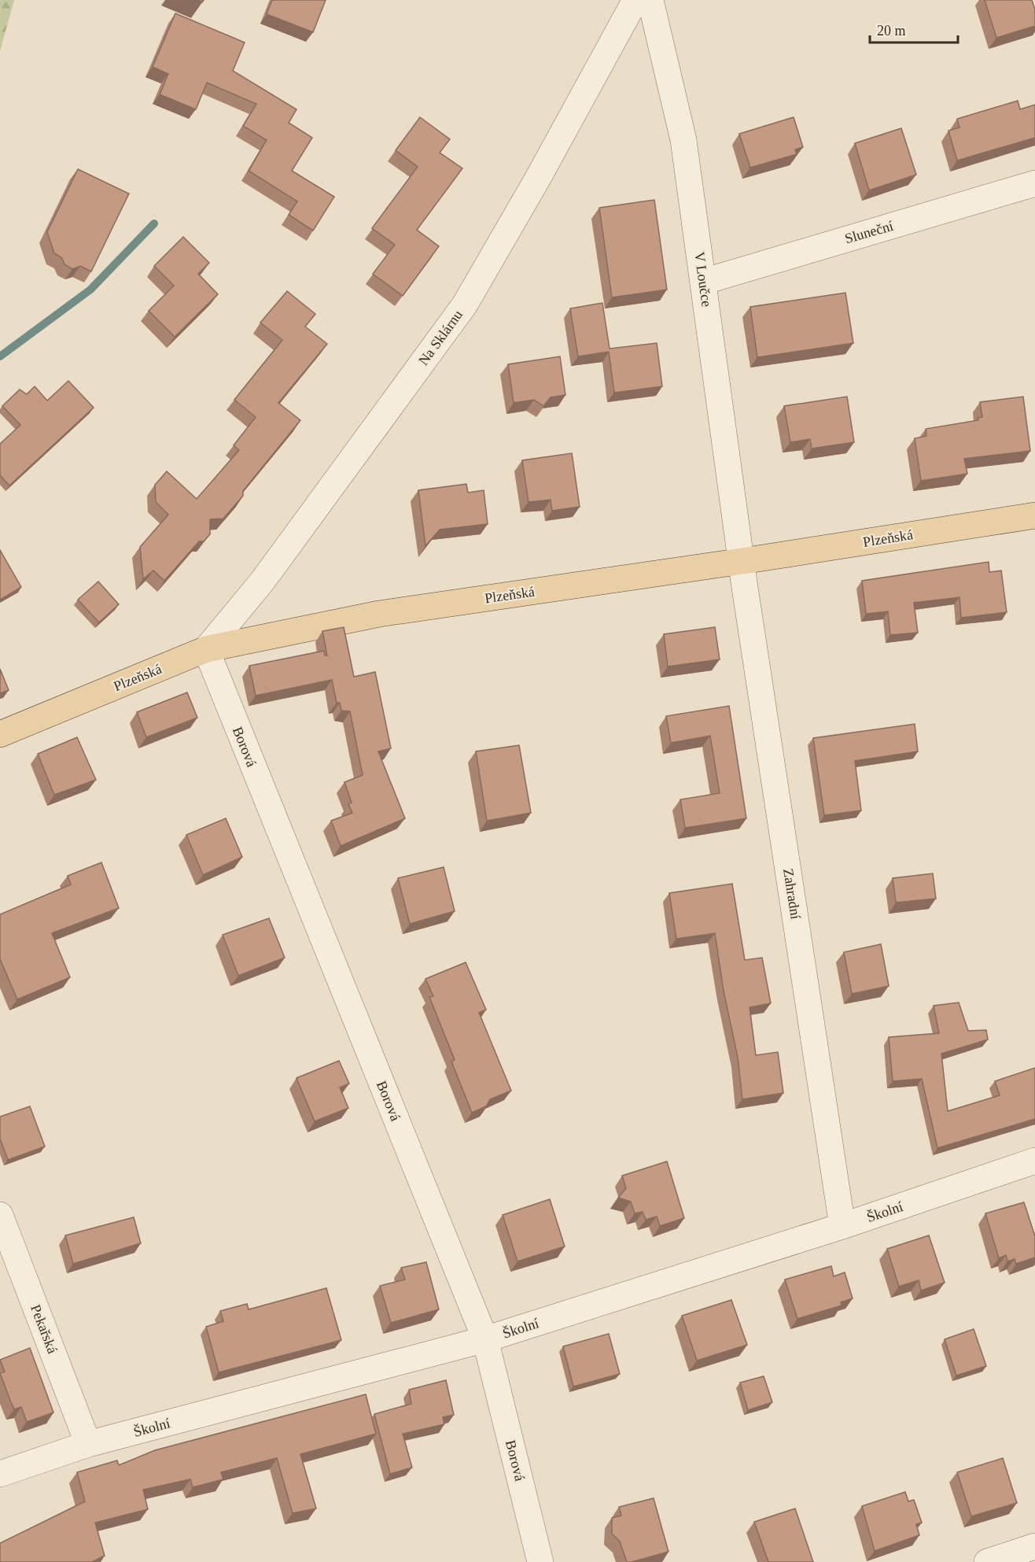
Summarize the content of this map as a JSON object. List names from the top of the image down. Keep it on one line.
{"streets":{"main road":["Plzeňská"],"street":["Sluneční","V Loučce","Na Sklárnu","Borová","Zahradní","Školní","Pekařská"]},"crossings":[["Sluneční","V Loučce"],["V Loučce","Plzeňská"],["V Loučce","Zahradní"],["Na Sklárnu","Plzeňská"],["Na Sklárnu","Borová"],["Plzeňská","Borová"],["Plzeňská","Zahradní"],["Borová","Školní"],["Zahradní","Školní"],["Školní","Pekařská"]],"scale_bar":"20 m"}
